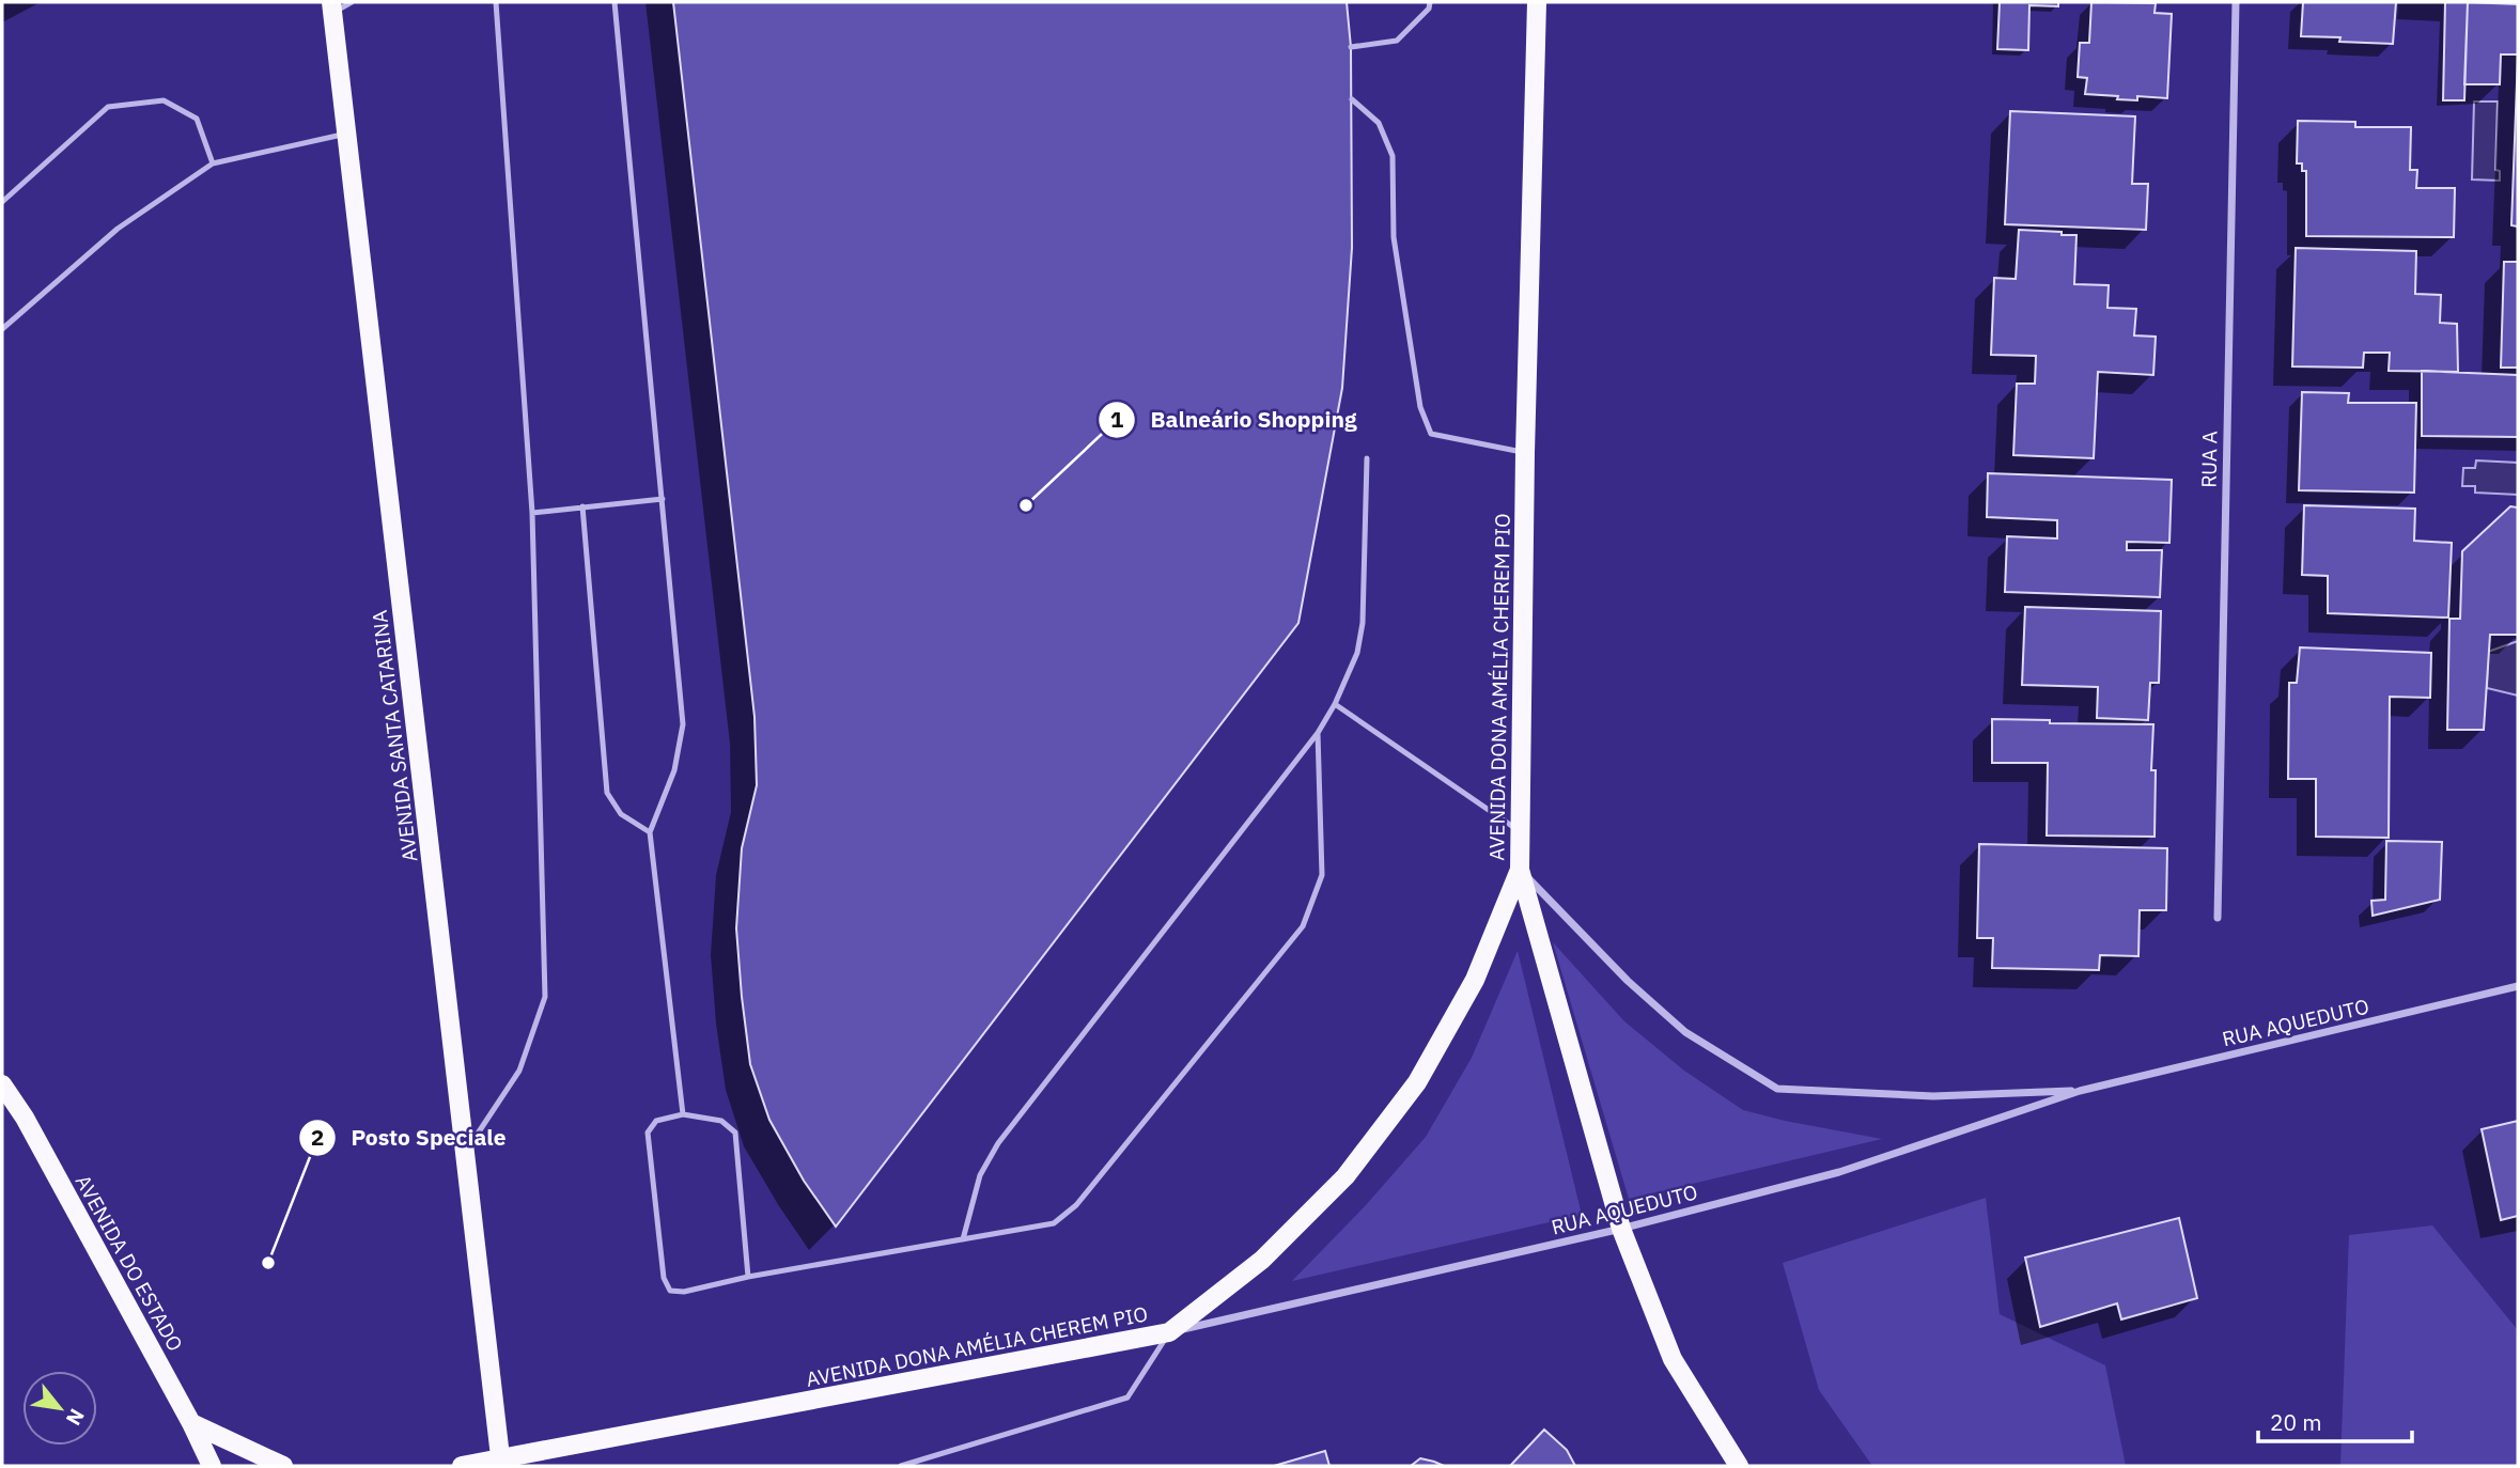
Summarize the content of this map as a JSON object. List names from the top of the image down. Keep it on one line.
{"streets":{"main road":["AVENIDA DONA AMÉLIA CHEREM PIO","AVENIDA SANTA CATARINA","AVENIDA DO ESTADO"],"street":["RUA A","RUA AQUEDUTO"]},"crossings":[["AVENIDA DONA AMÉLIA CHEREM PIO","AVENIDA SANTA CATARINA"],["AVENIDA DONA AMÉLIA CHEREM PIO","RUA AQUEDUTO"]],"places":["Balneário Shopping","Posto Speciale"],"scale_bar":"20 m","north":"bottom right"}
